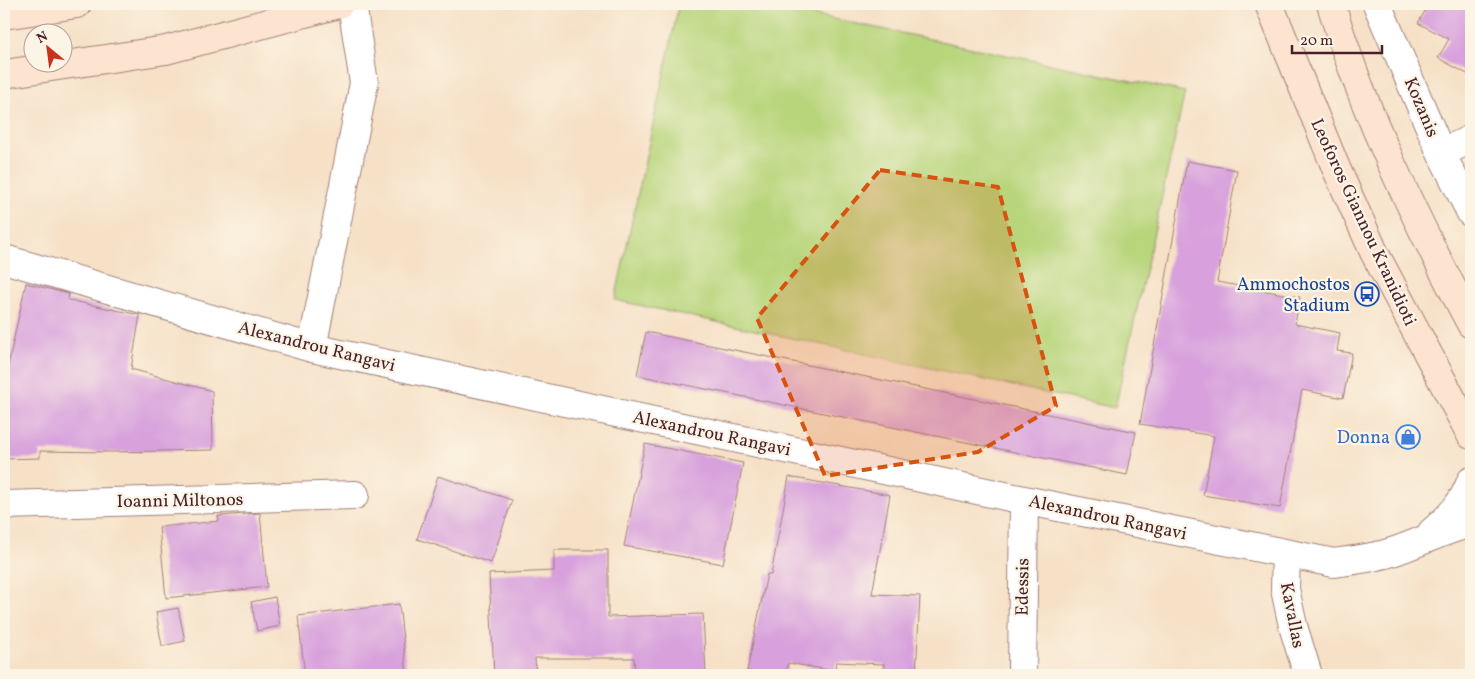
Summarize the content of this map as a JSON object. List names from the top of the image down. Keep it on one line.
{"streets":{"main road":["Leoforos Giannou Kranidioti"],"street":["Kozanis","Alexandrou Rangavi","Ioanni Miltonos","Edessis","Kavallas"]},"crossings":[["Alexandrou Rangavi","Edessis"],["Alexandrou Rangavi","Kavallas"]],"places":{"bus stop":["Ammochostos Stadium"],"shop":["Donna"]},"scale_bar":"20 m","north":"top left"}
